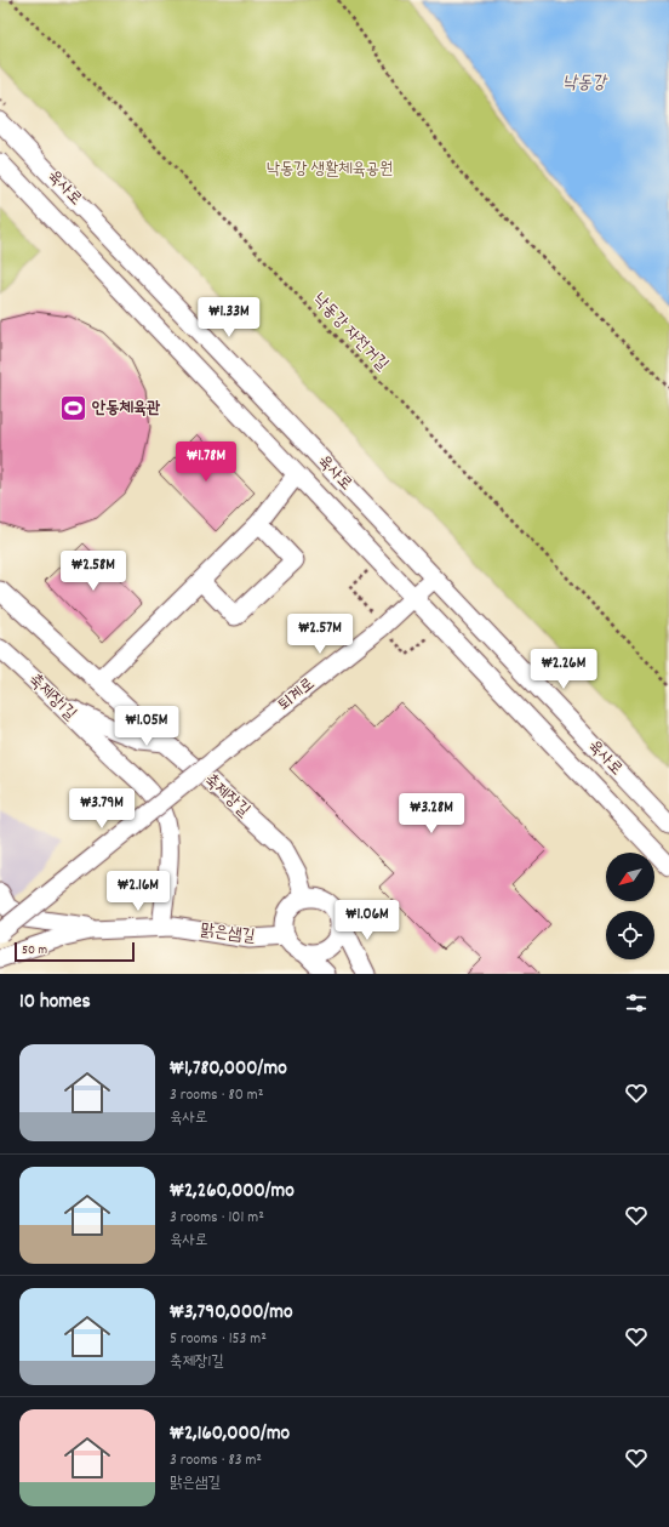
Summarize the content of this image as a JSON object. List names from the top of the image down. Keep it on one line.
{"streets":{"street":["육사로","퇴계로","축제장1길","축제장길","맑은샘길"],"path":["낙동강 자전거길"]},"crossings":[["육사로","퇴계로"],["축제장1길","맑은샘길"],["축제장길","맑은샘길"]],"water":["낙동강"],"parks":["낙동강 생활체육공원"],"places":{"sports":["안동체육관"]},"scale_bar":"50 m","north":"bottom left","page":{"price":["₩1.33M","₩1.78M","₩2.58M","₩2.57M","₩2.26M","₩1.05M","₩3.79M","₩3.28M","₩2.16M","₩1.06M"],"scale":"50 m","heading":"10 homes","list":[{"name":"₩1,780,000/mo","note":"3 rooms · 80 m² · 육사로"},{"name":"₩2,260,000/mo","note":"3 rooms · 101 m² · 육사로"},{"name":"₩3,790,000/mo","note":"5 rooms · 153 m² · 축제장1길"},{"name":"₩2,160,000/mo","note":"3 rooms · 83 m² · 맑은샘길"}]}}
